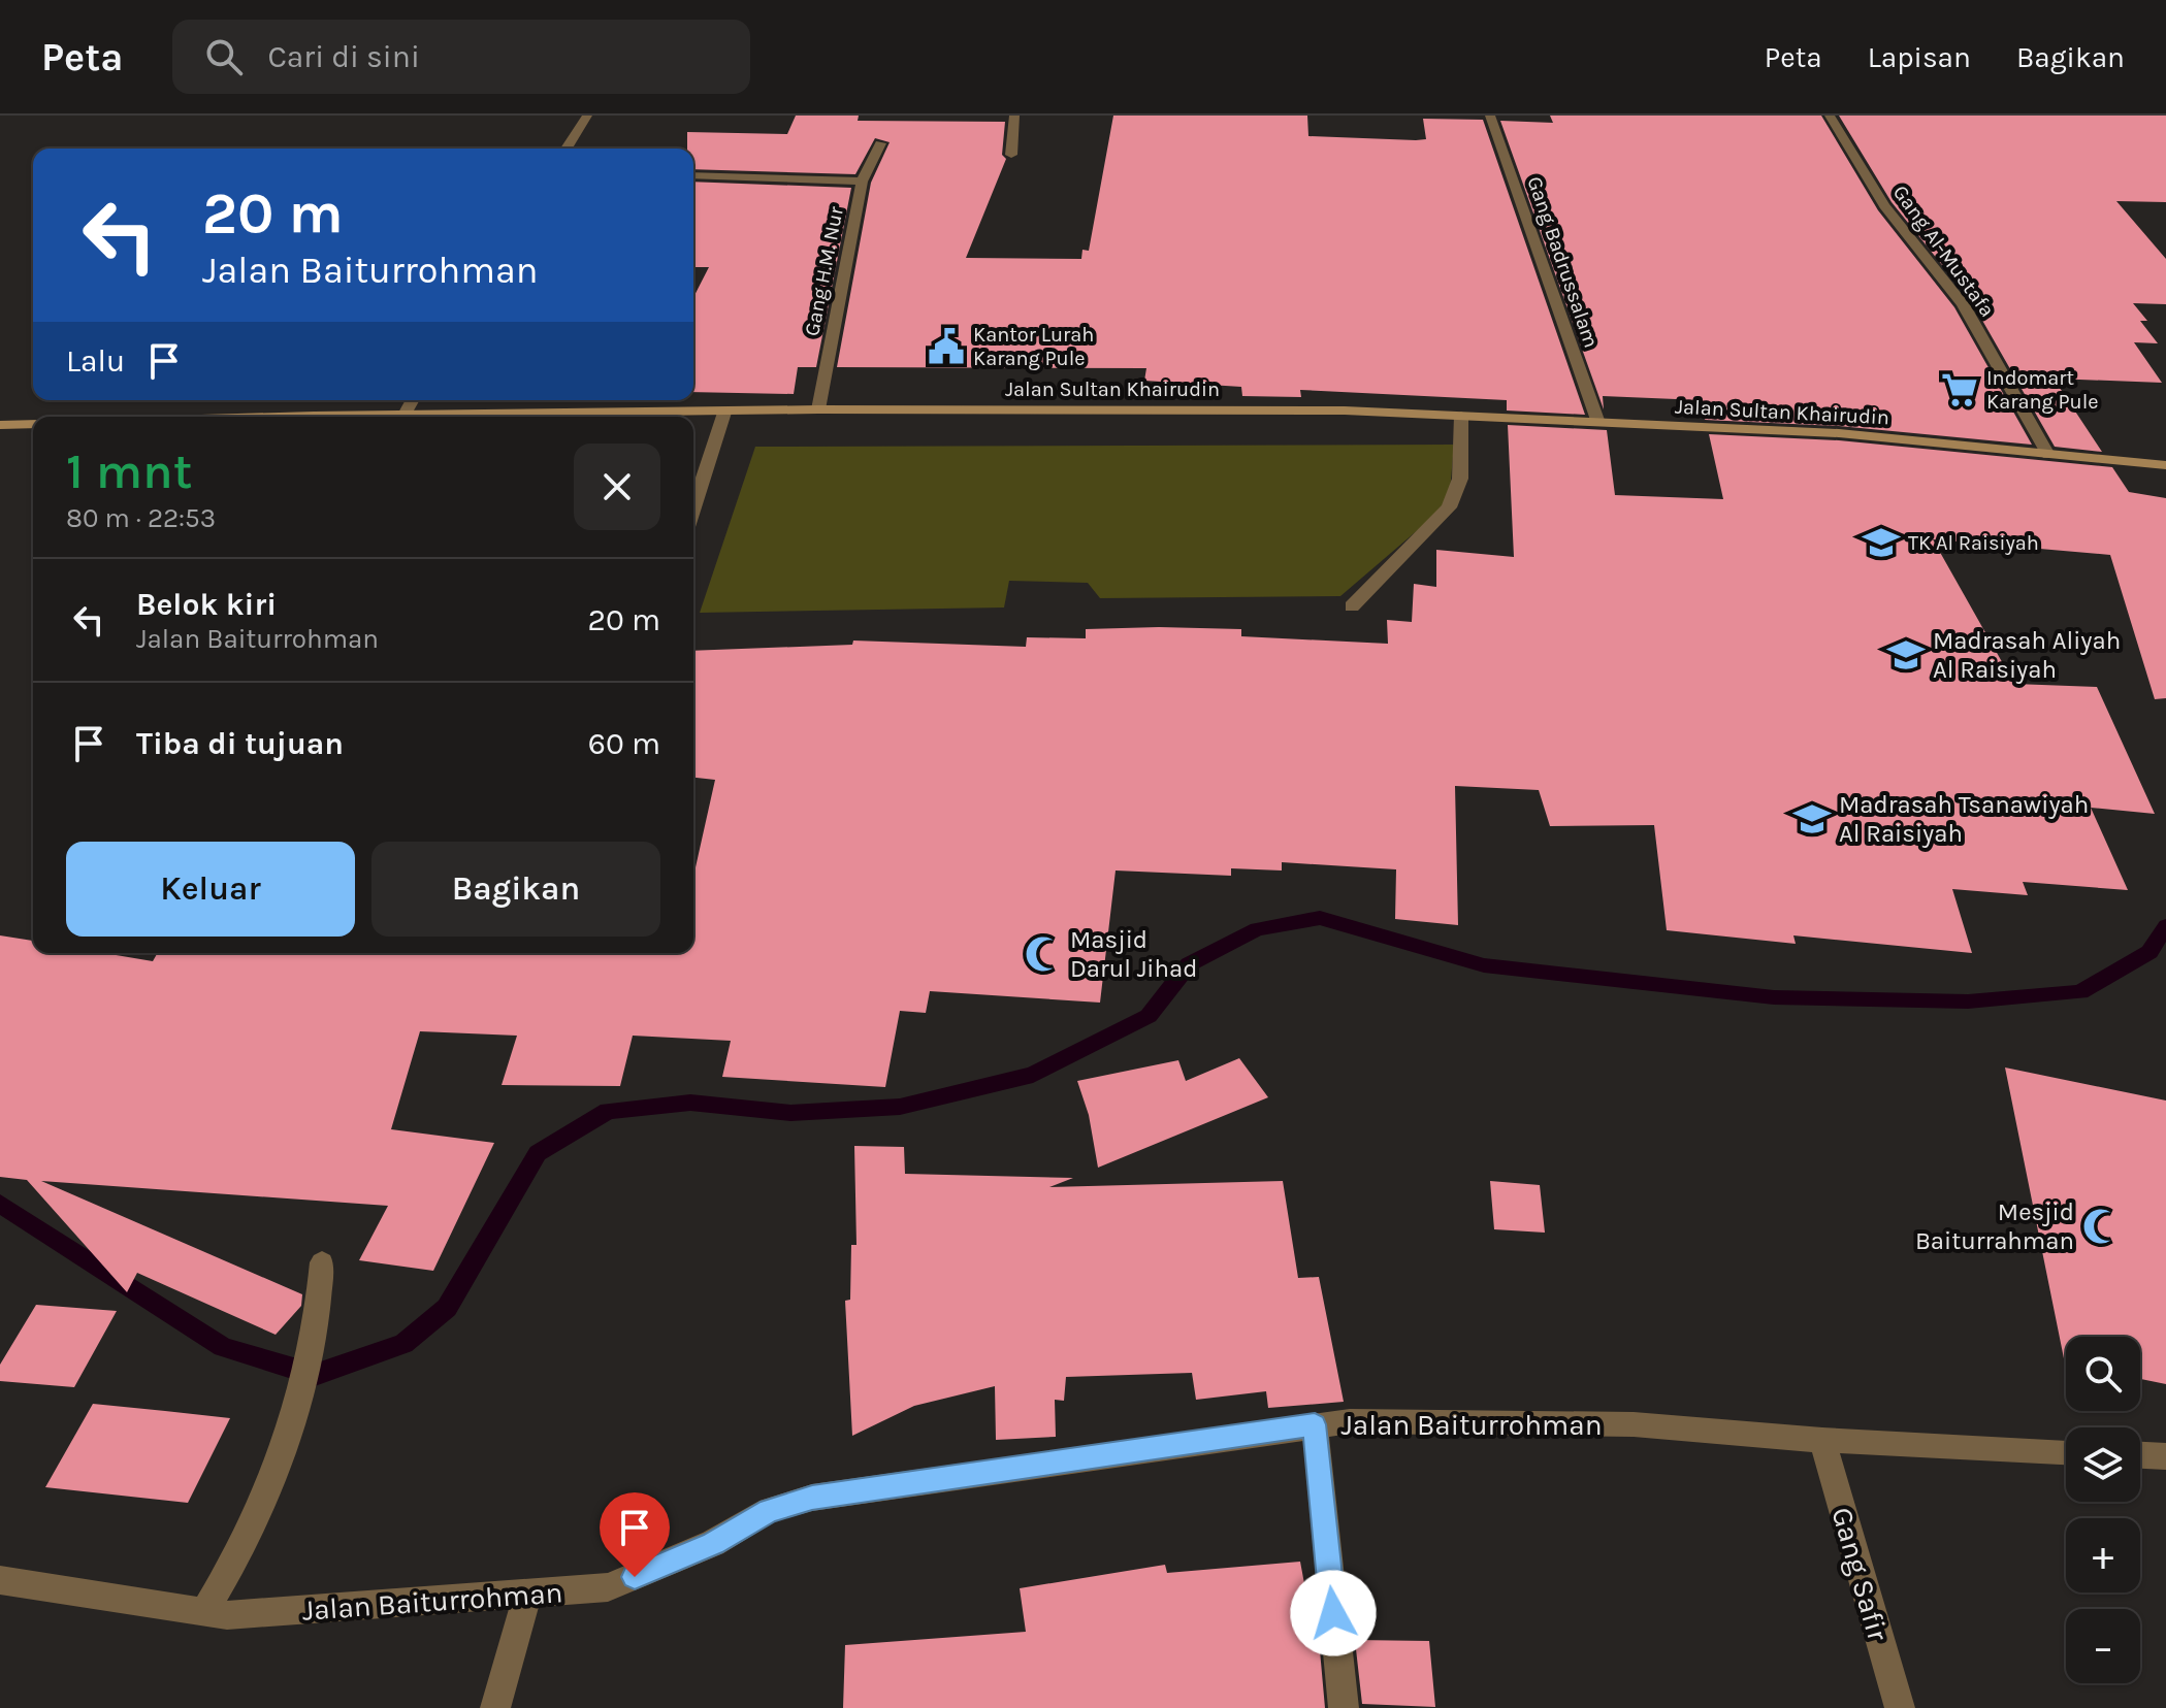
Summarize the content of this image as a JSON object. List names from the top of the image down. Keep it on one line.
{"streets":{"main road":["Jalan Sultan Khairudin"],"street":["Gang Al-Mustafa","Gang Badrussalam","Gang H.M. Nur","Jalan Baiturrohman","Gang Safir"]},"crossings":[["Gang Al-Mustafa","Jalan Sultan Khairudin"],["Gang Badrussalam","Jalan Sultan Khairudin"],["Gang H.M. Nur","Jalan Sultan Khairudin"],["Jalan Baiturrohman","Gang Safir"]],"places":{"public building":["Kantor Lurah Karang Pule"],"supermarket":["Indomart Karang Pule"],"school or university":["TK Al Raisiyah","Madrasah Aliyah Al Raisiyah","Madrasah Tsanawiyah Al Raisiyah"],"mosque":["Masjid Darul Jihad","Mesjid Baiturrahman"]},"page":{"header":"Peta","search":"Cari di sini","nav":["Peta","Lapisan","Bagikan"],"turn":["20 m","Jalan Baiturrohman"],"then":"Lalu","heading":["1 mnt","80 m · 22:53"],"list":[{"name":"Belok kiri","note":"Jalan Baiturrohman","value":"20 m"},{"name":"Tiba di tujuan","value":"60 m"}],"buttons":["Keluar","Bagikan"],"map_buttons":["+","−"]}}
